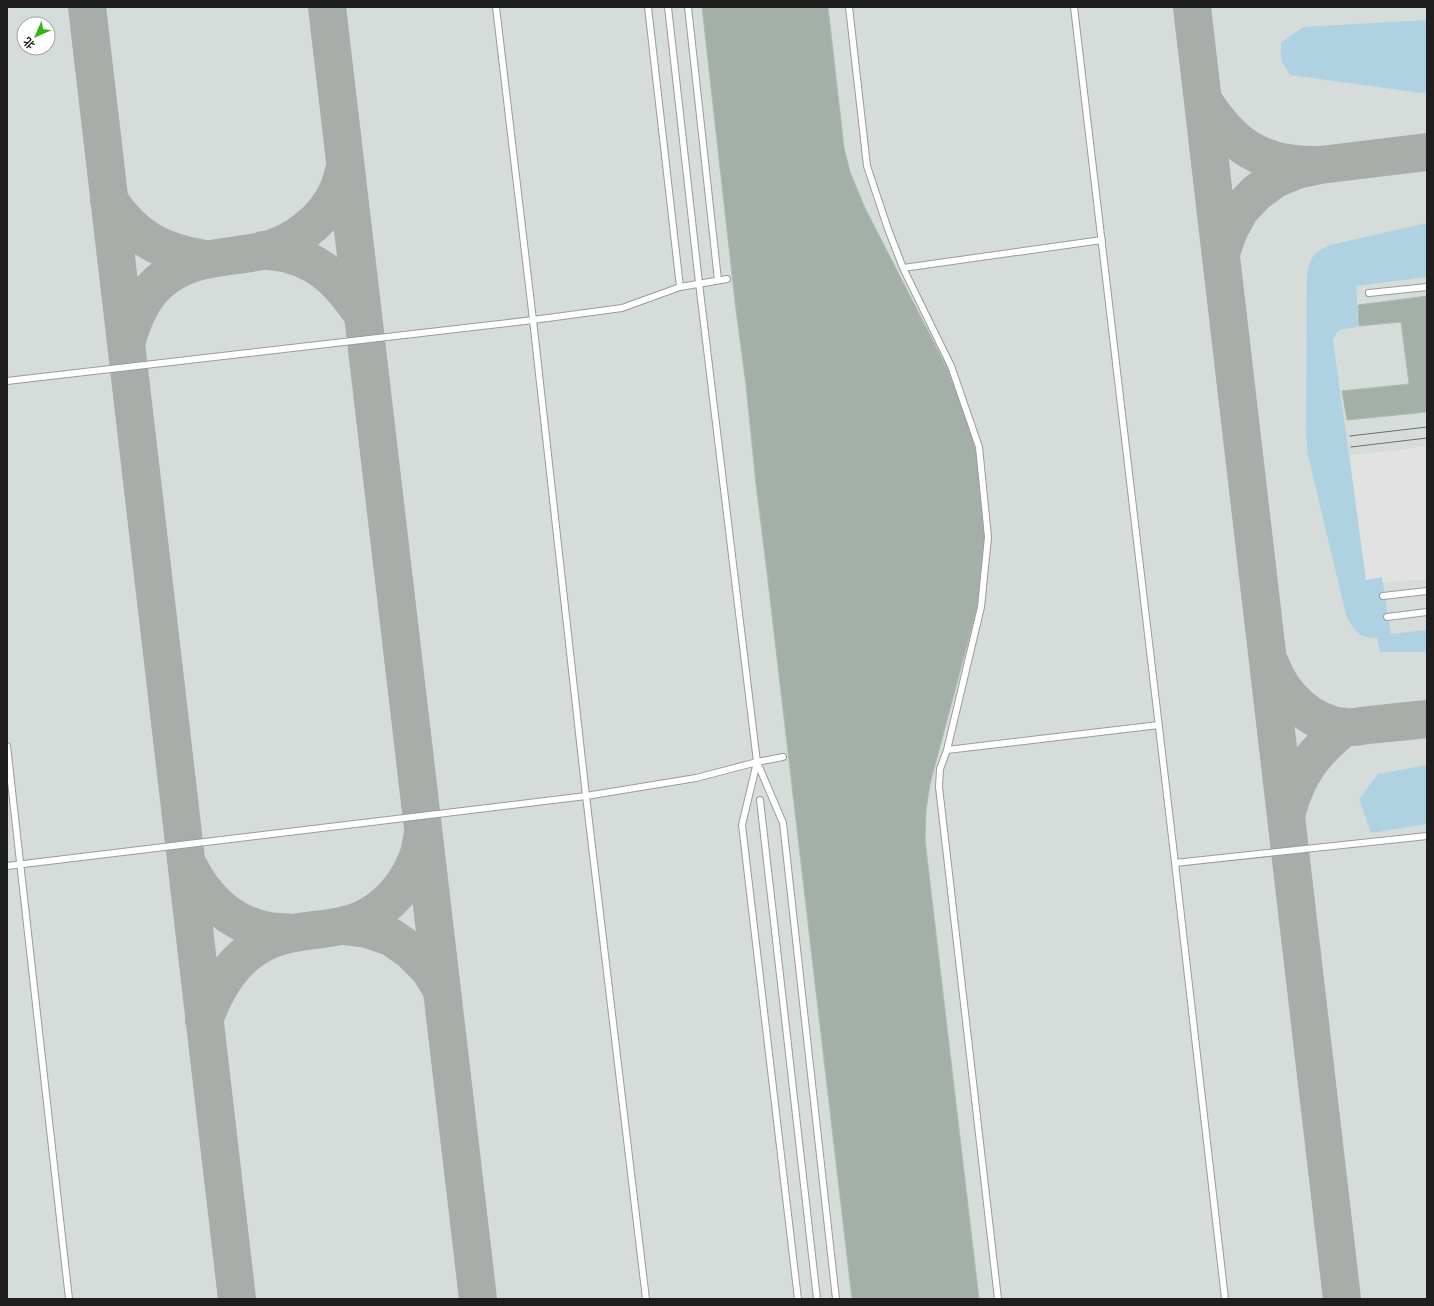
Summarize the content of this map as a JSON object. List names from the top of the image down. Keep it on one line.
{"north":"bottom left"}
